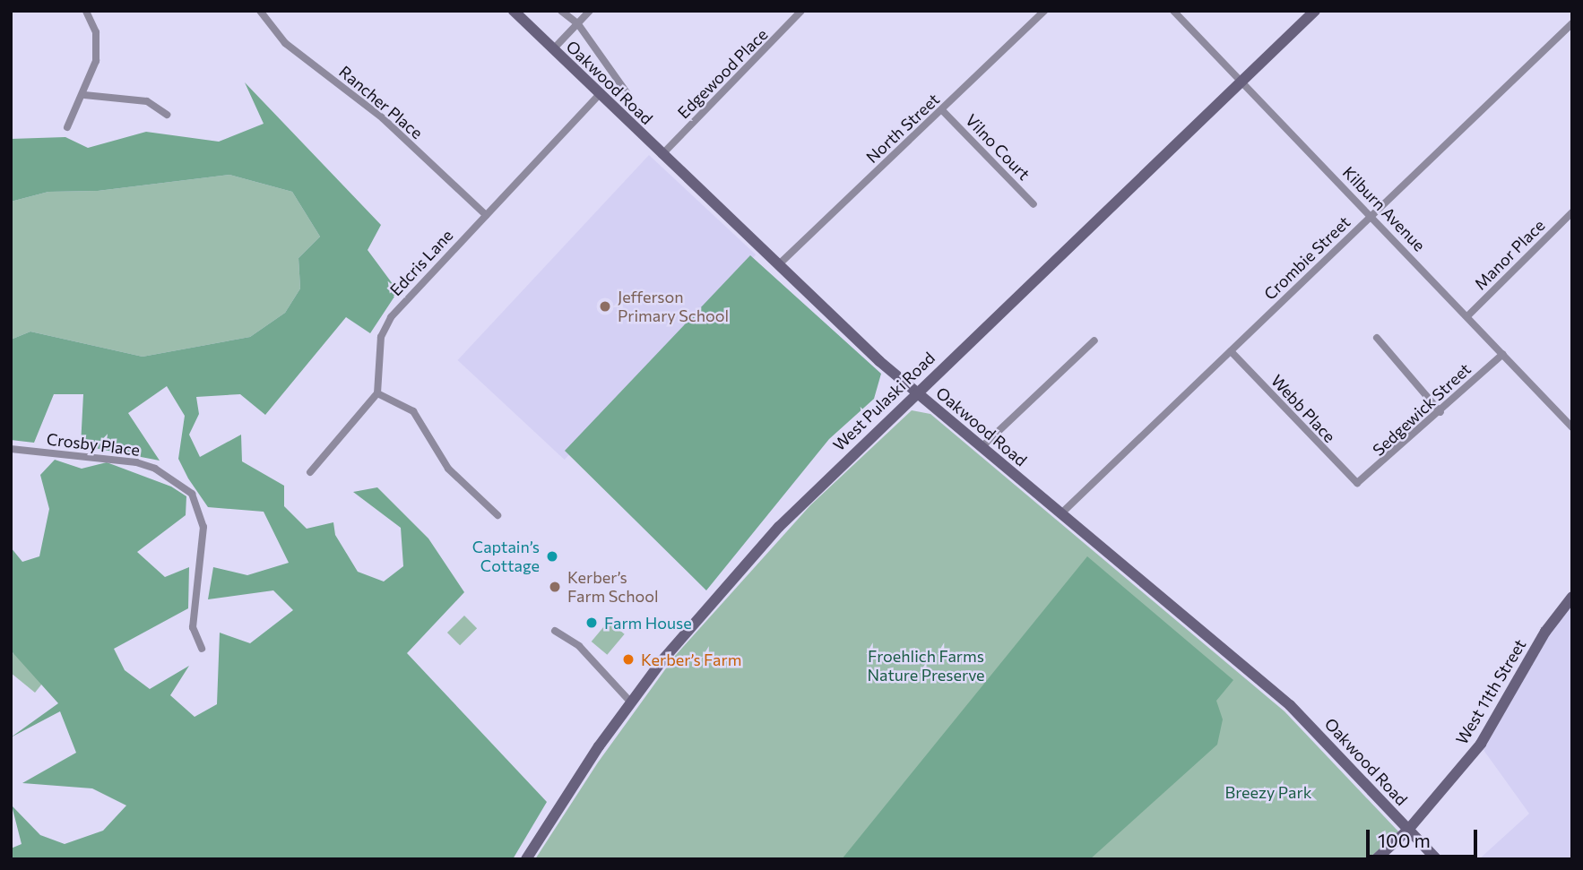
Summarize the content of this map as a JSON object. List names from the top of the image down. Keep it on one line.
{"streets":{"main road":["Oakwood Road","West Pulaski Road","West 11th Street"],"street":["Edgewood Place","Rancher Place","North Street","Vilno Court","Kilburn Avenue","Manor Place","Crombie Street","Edcris Lane","Webb Place","Sedgewick Street","Crosby Place"]},"crossings":[["Edgewood Place","Oakwood Road"],["Oakwood Road","North Street"],["Oakwood Road","Crombie Street"],["Oakwood Road","Edcris Lane"],["Oakwood Road","West Pulaski Road"],["Oakwood Road","West 11th Street"],["Rancher Place","Edcris Lane"],["North Street","Vilno Court"],["Kilburn Avenue","Manor Place"],["Kilburn Avenue","Crombie Street"],["Kilburn Avenue","West Pulaski Road"],["Kilburn Avenue","Sedgewick Street"],["Crombie Street","Webb Place"],["Webb Place","Sedgewick Street"]],"parks":["Froehlich Farms Nature Preserve","Breezy Park"],"places":["Jefferson Primary School","Captain’s Cottage","Kerber’s Farm School","Farm House","Kerber’s Farm"],"scale_bar":"100 m"}
